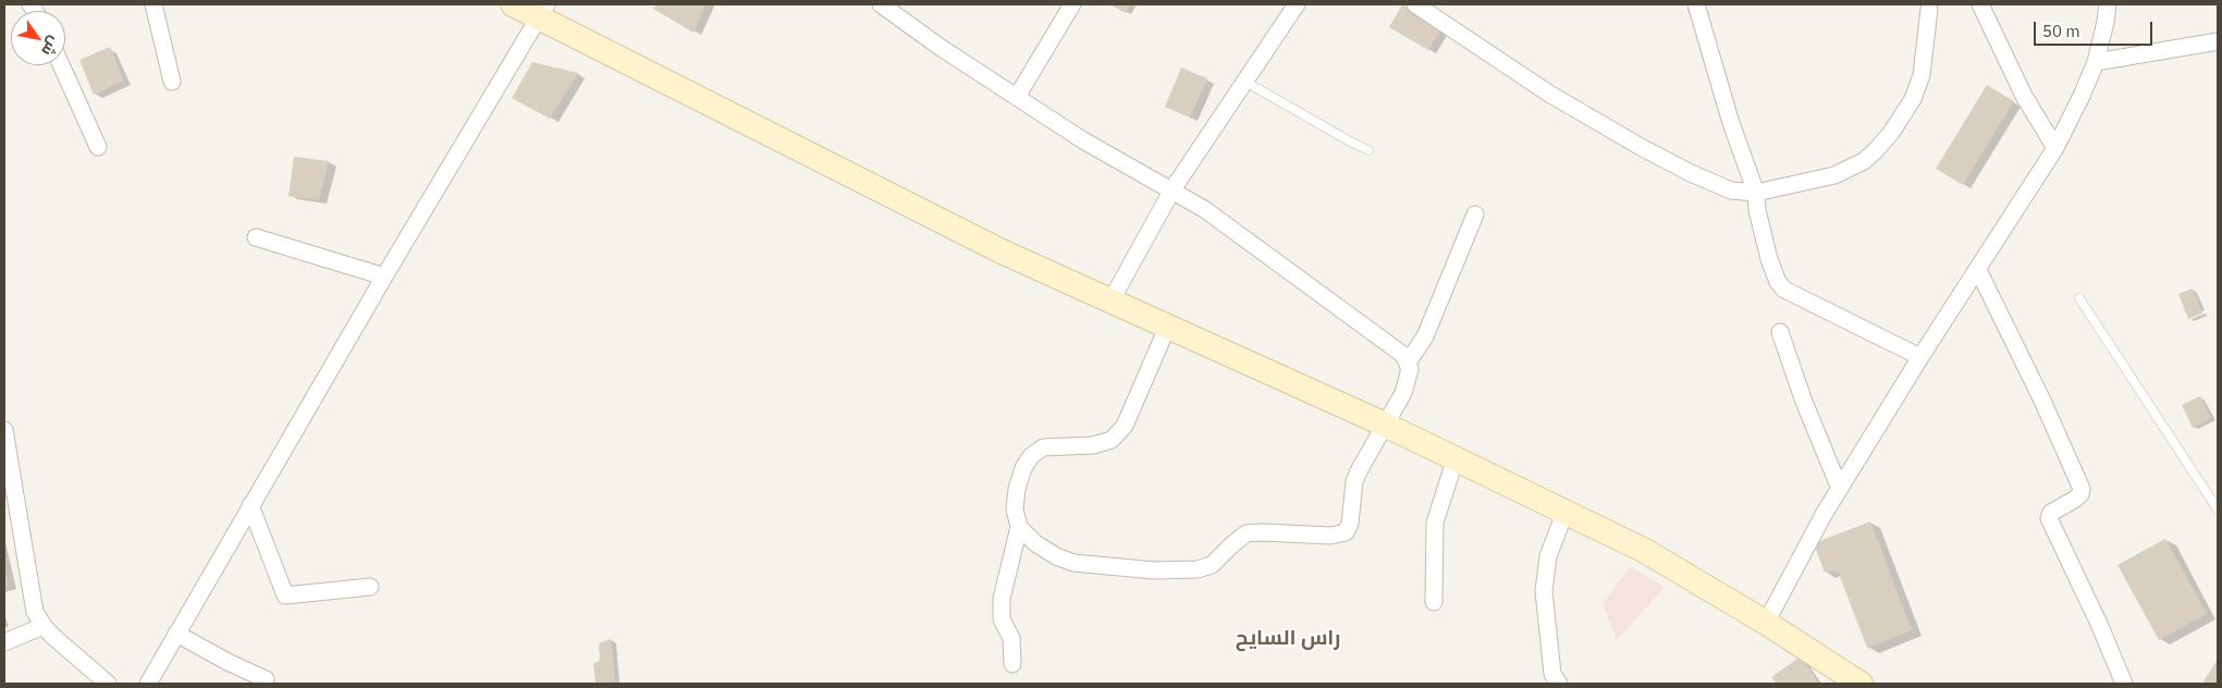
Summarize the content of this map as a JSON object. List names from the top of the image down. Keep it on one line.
{"districts":["راس السايح"],"scale_bar":"50 m","north":"bottom right"}
